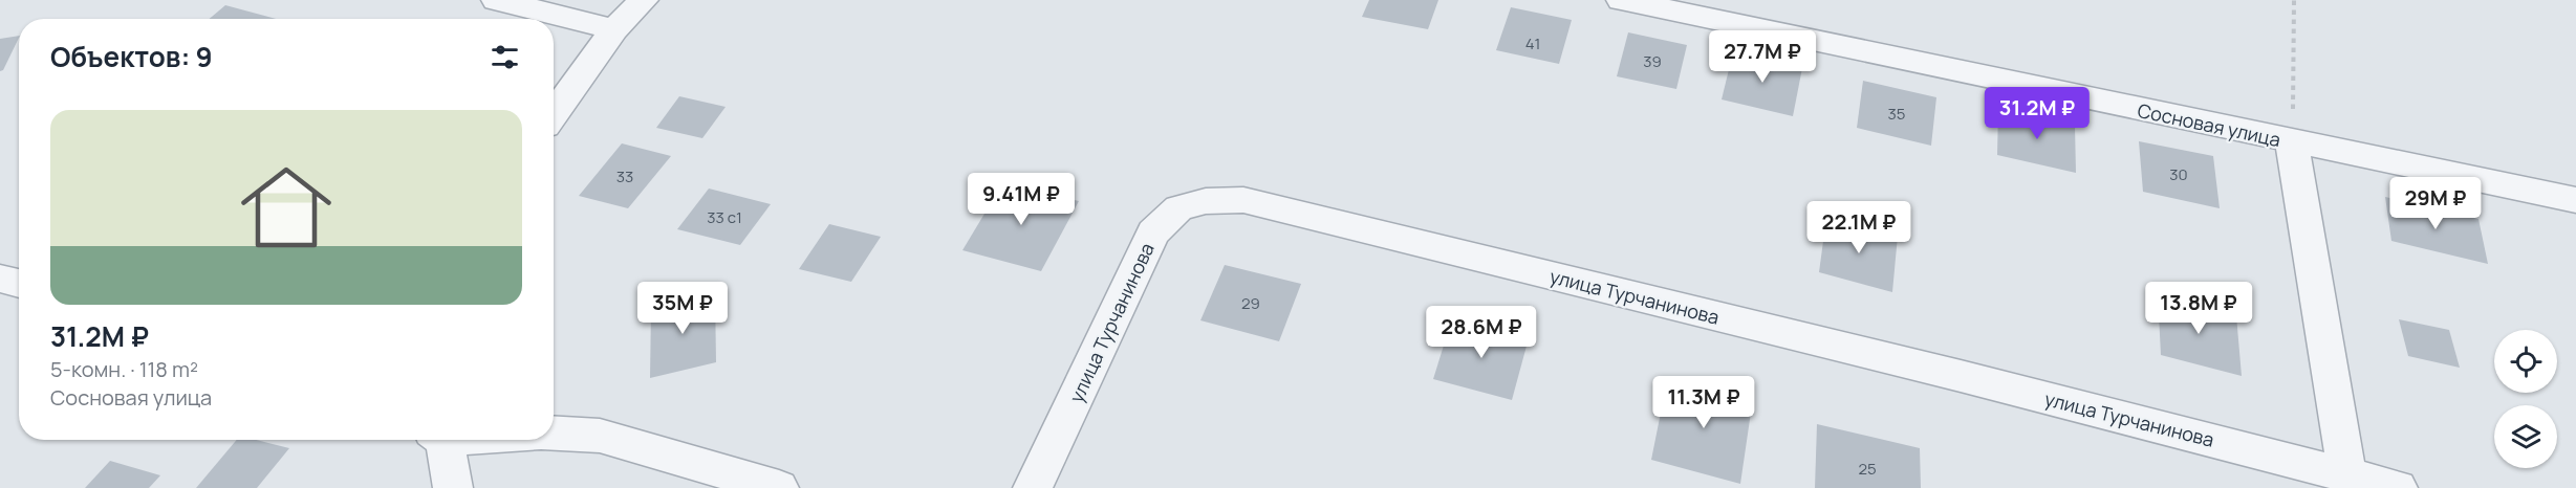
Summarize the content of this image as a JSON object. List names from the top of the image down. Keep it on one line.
{"streets":{"street":["Сосновая улица","улица Турчанинова"]},"house_numbers":["41","39","35","30","33","33 с1","29","25"],"page":{"heading":"Объектов: 9","price":["27.7M ₽","31.2M ₽","9.41M ₽","29M ₽","22.1M ₽","35M ₽","13.8M ₽","28.6M ₽","11.3M ₽"],"list":[{"name":"31.2M ₽","note":"5-комн. · 118 m² · Сосновая улица"}]}}
